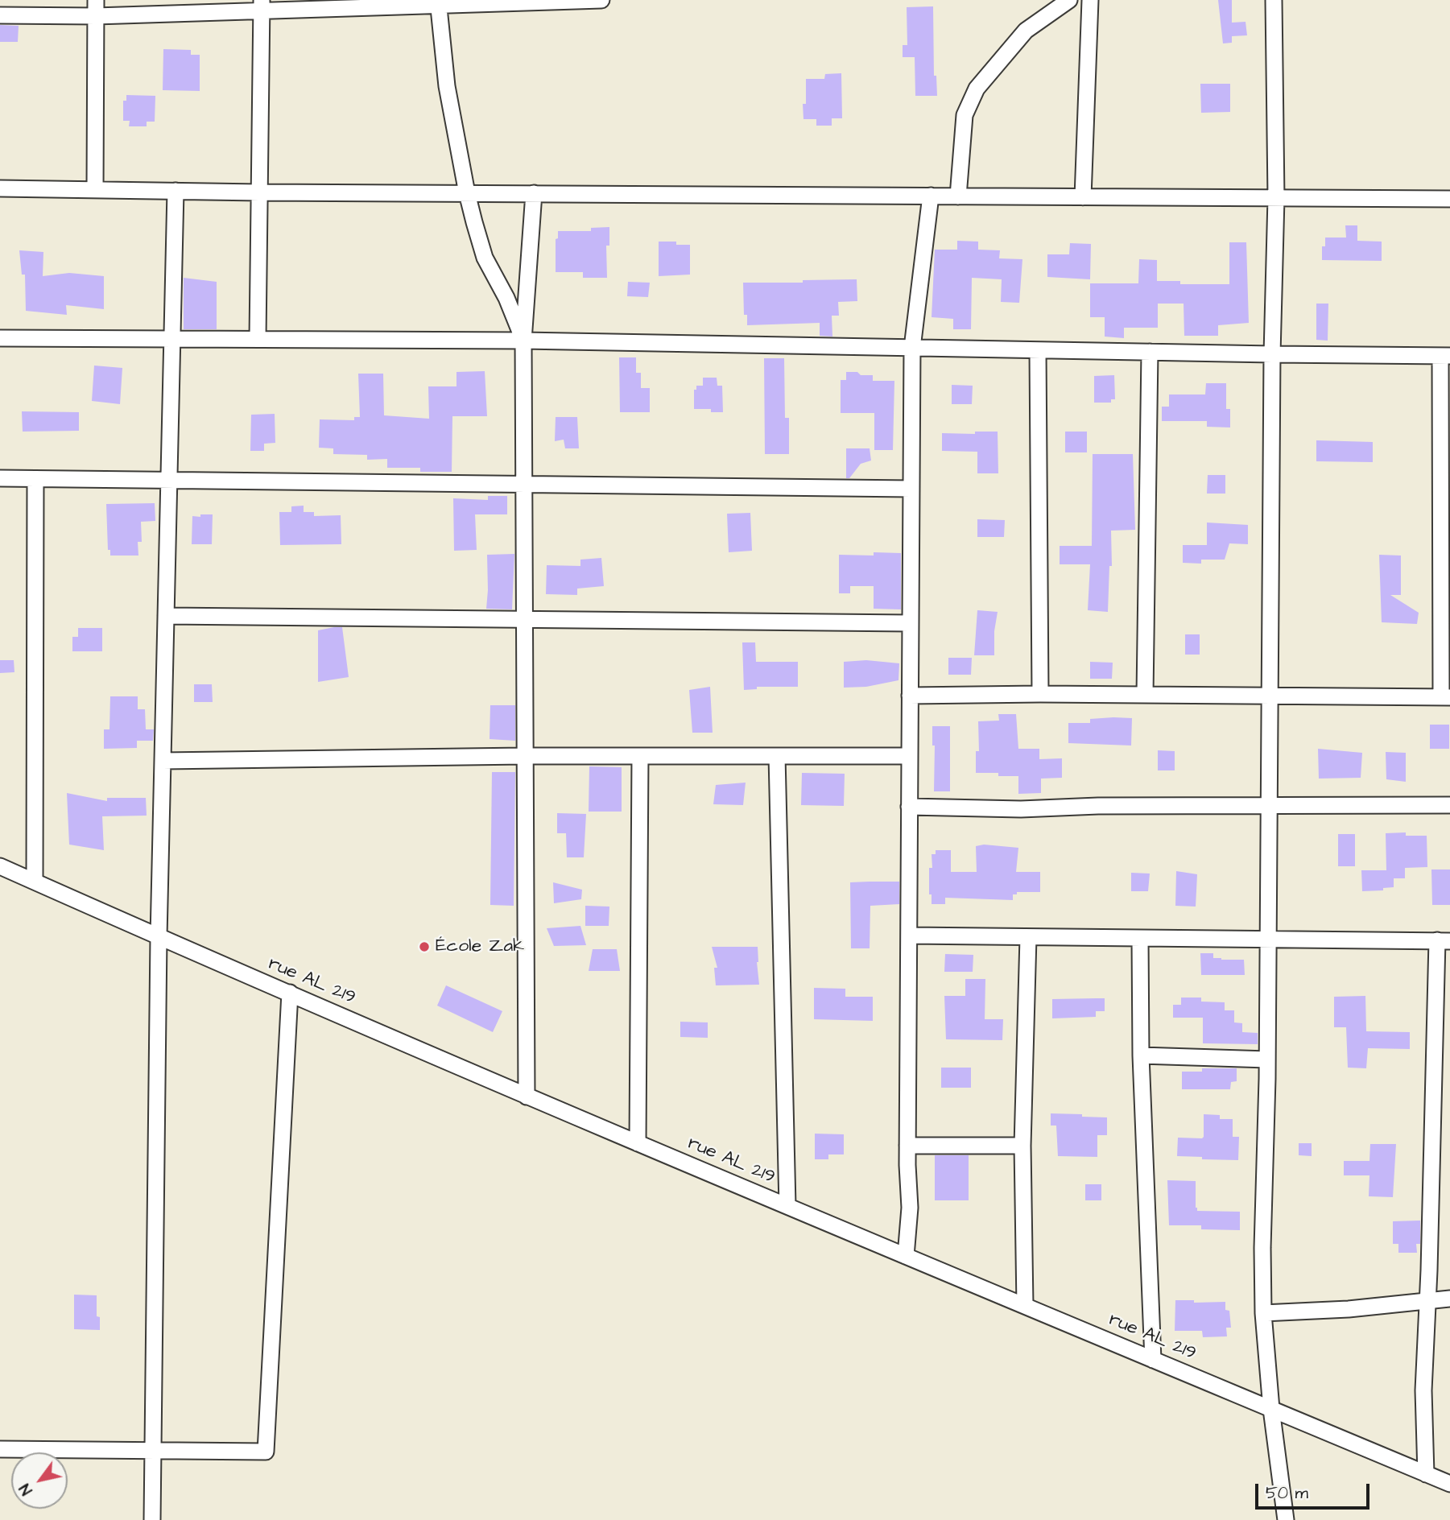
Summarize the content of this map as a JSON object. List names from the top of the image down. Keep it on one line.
{"streets":{"street":["rue AL 219"]},"places":["École Zak"],"scale_bar":"50 m","north":"bottom left"}
